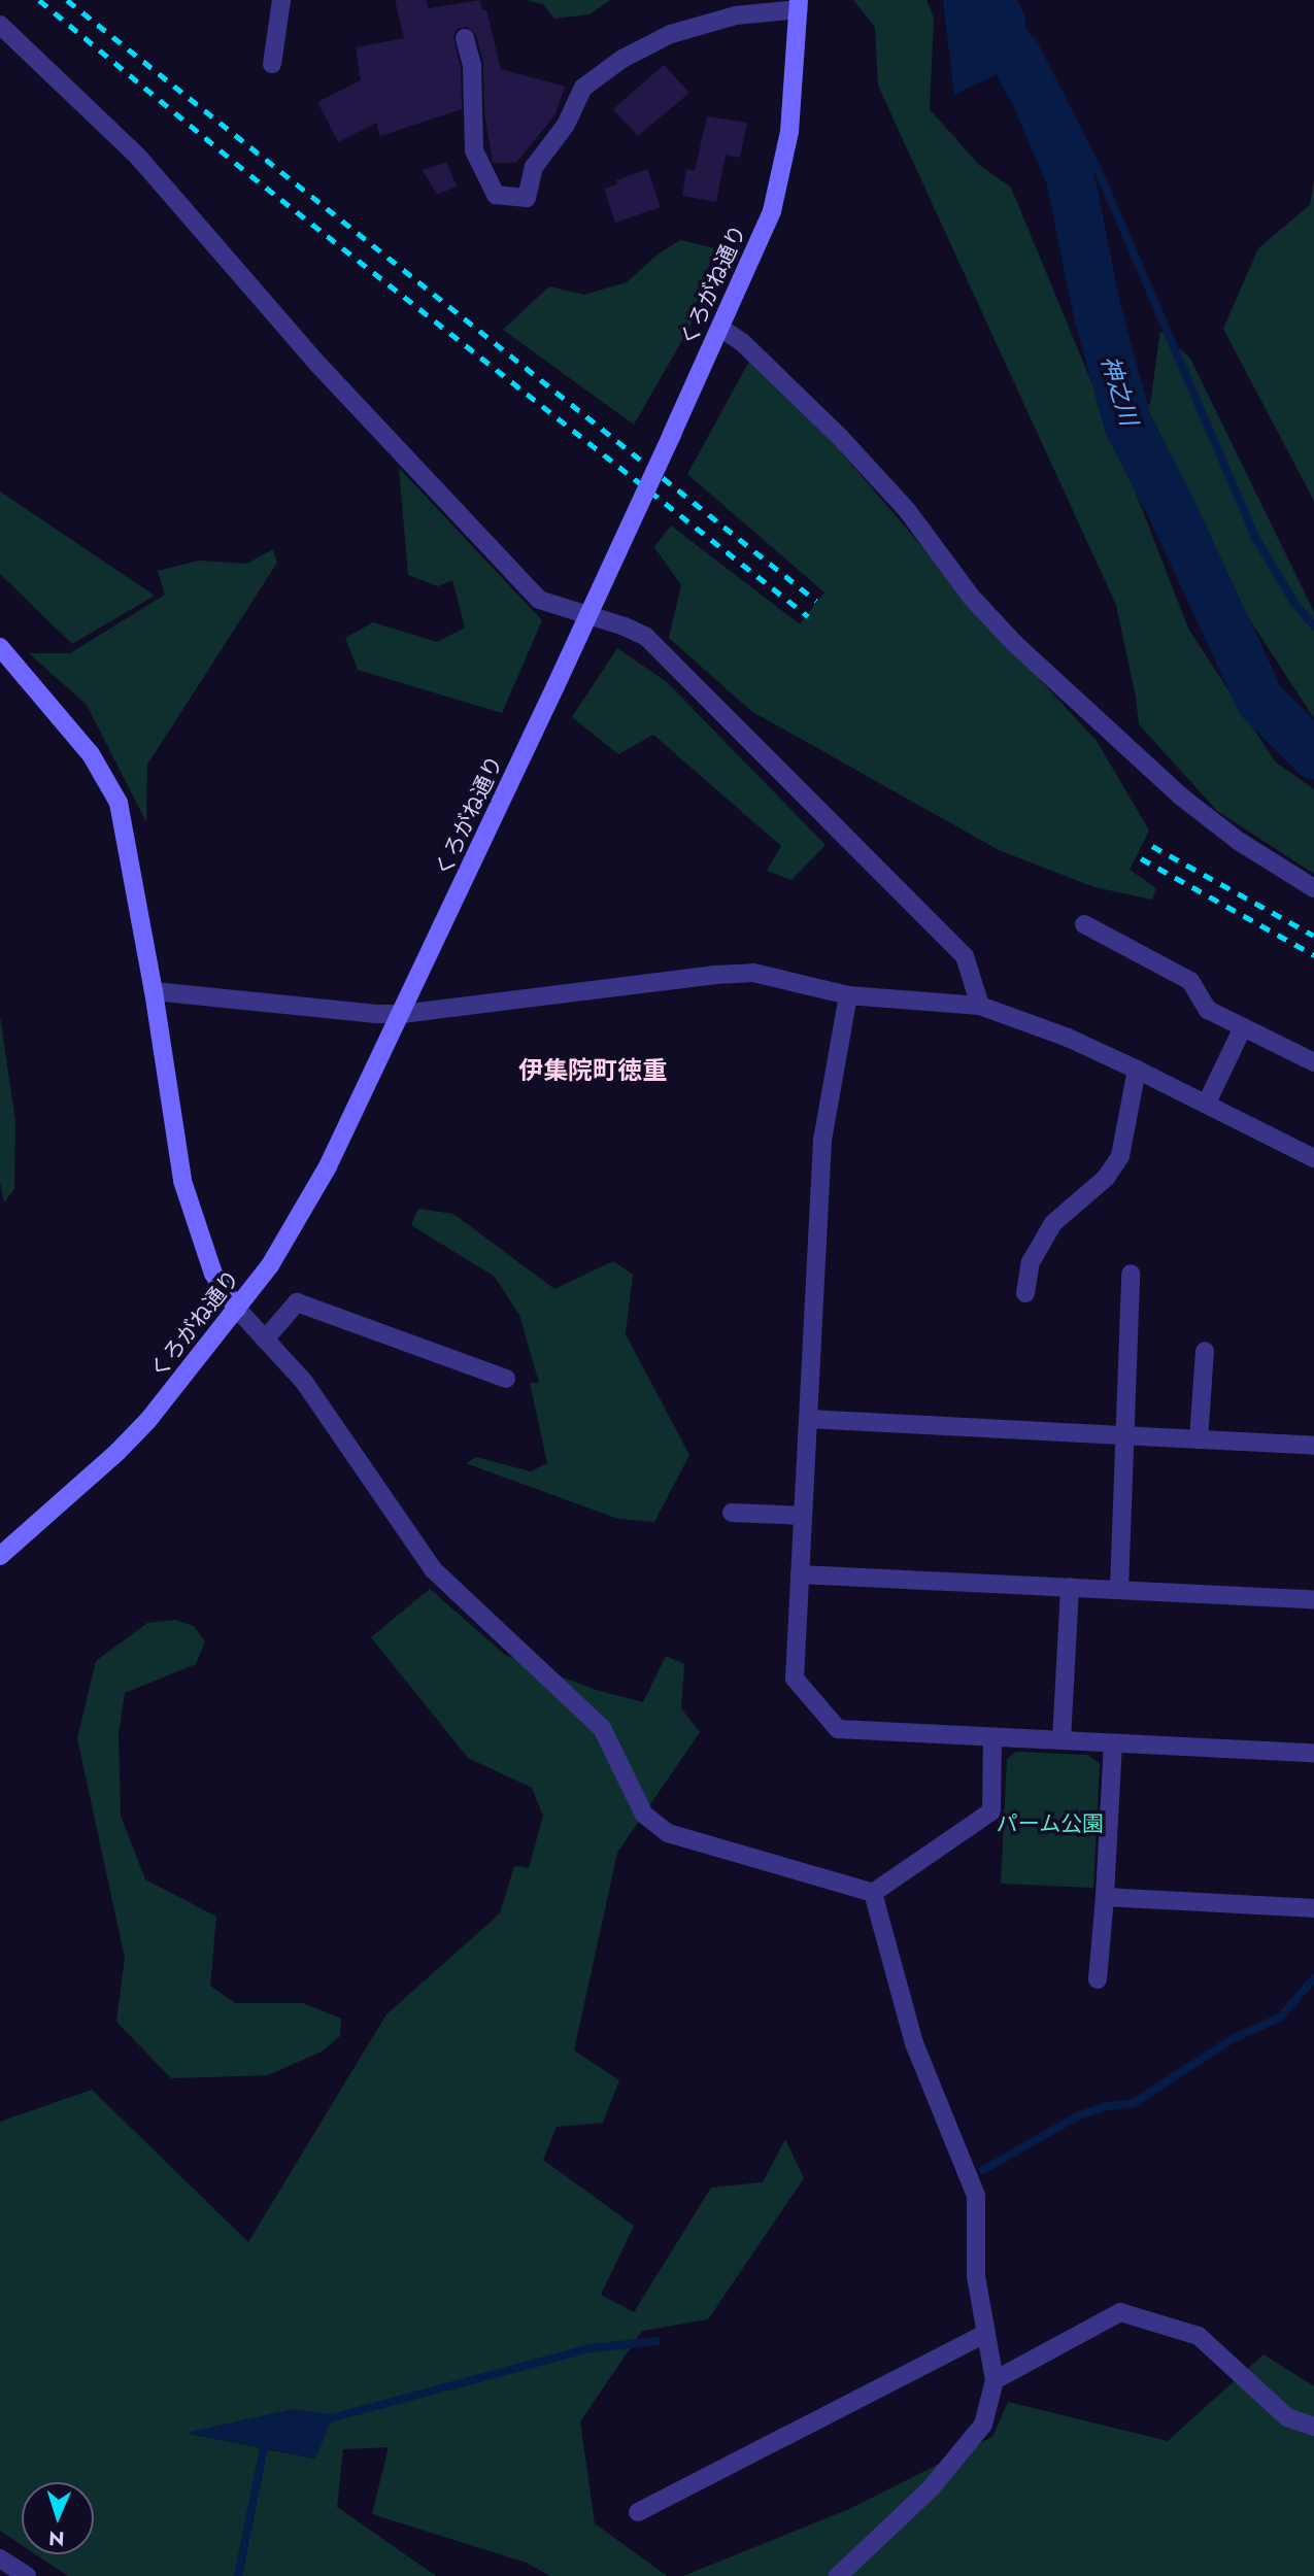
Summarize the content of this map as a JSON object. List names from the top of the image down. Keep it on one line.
{"streets":{"street":["くろがね通り"]},"districts":["伊集院町徳重"],"water":["神之川"],"parks":["パーム公園"],"north":"bottom"}
